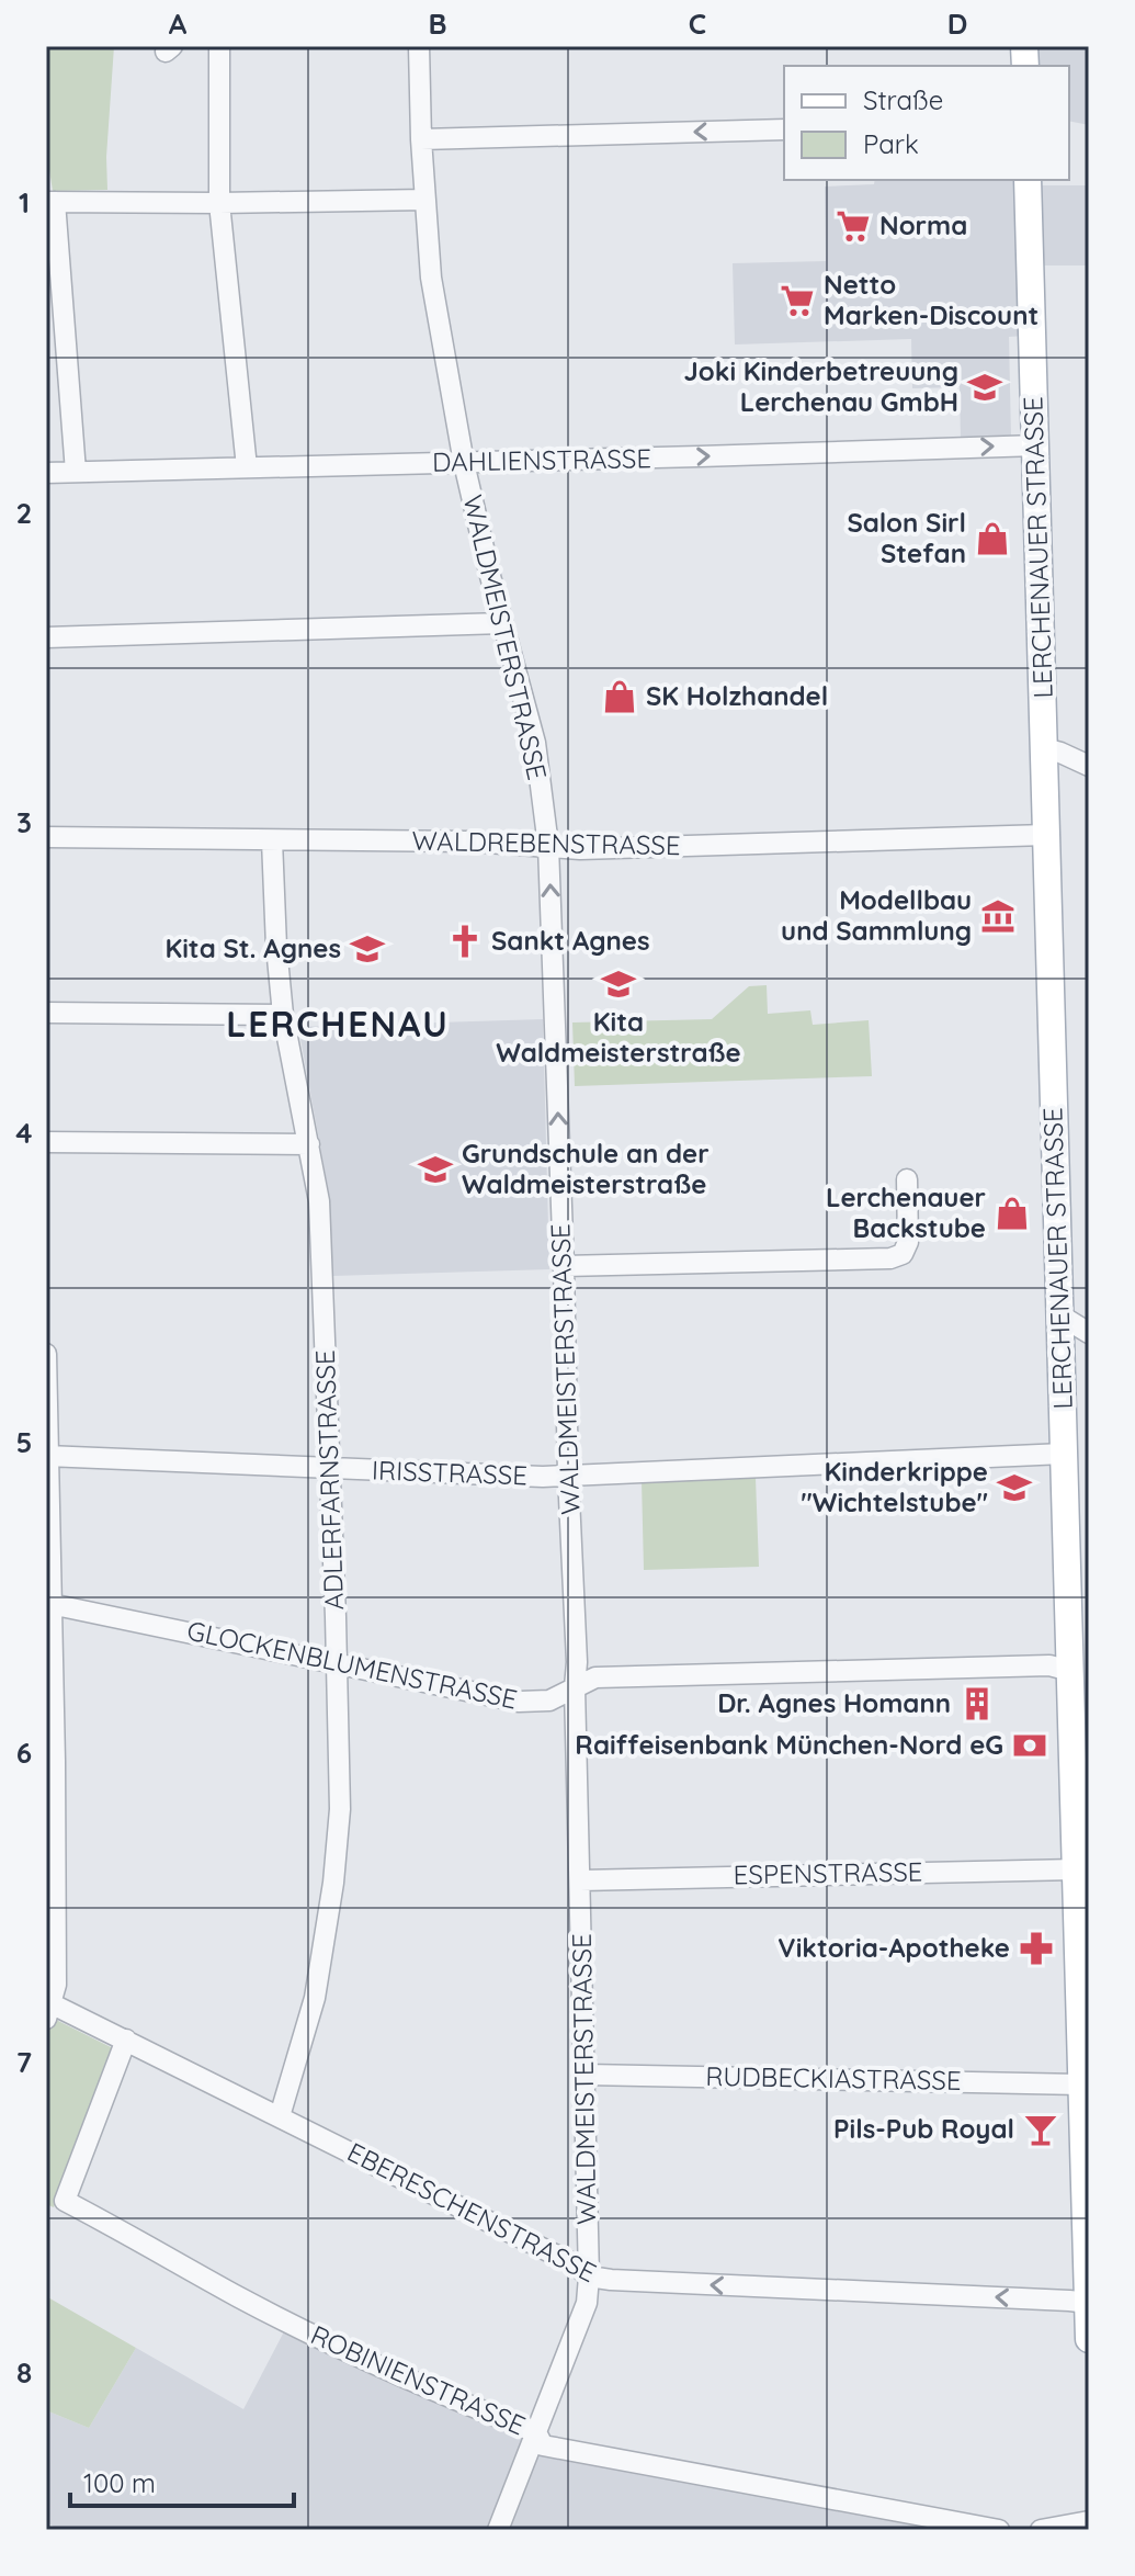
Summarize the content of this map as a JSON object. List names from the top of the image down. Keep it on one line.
{"streets":{"main road":["LERCHENAUER STRASSE"],"street":["DAHLIENSTRASSE","WALDMEISTERSTRASSE","WALDREBENSTRASSE","IRISSTRASSE","ADLERFARNSTRASSE","GLOCKENBLUMENSTRASSE","ESPENSTRASSE","RUDBECKIASTRASSE","EBERESCHENSTRASSE","ROBINIENSTRASSE"]},"crossings":[["DAHLIENSTRASSE","LERCHENAUER STRASSE"],["DAHLIENSTRASSE","WALDMEISTERSTRASSE"],["LERCHENAUER STRASSE","WALDREBENSTRASSE"],["LERCHENAUER STRASSE","IRISSTRASSE"],["LERCHENAUER STRASSE","GLOCKENBLUMENSTRASSE"],["LERCHENAUER STRASSE","ESPENSTRASSE"],["LERCHENAUER STRASSE","RUDBECKIASTRASSE"],["LERCHENAUER STRASSE","EBERESCHENSTRASSE"],["WALDMEISTERSTRASSE","WALDREBENSTRASSE"],["WALDMEISTERSTRASSE","IRISSTRASSE"],["WALDMEISTERSTRASSE","GLOCKENBLUMENSTRASSE"],["WALDMEISTERSTRASSE","ESPENSTRASSE"],["WALDMEISTERSTRASSE","RUDBECKIASTRASSE"],["WALDMEISTERSTRASSE","EBERESCHENSTRASSE"],["WALDMEISTERSTRASSE","ROBINIENSTRASSE"],["WALDREBENSTRASSE","ADLERFARNSTRASSE"],["IRISSTRASSE","ADLERFARNSTRASSE"],["ADLERFARNSTRASSE","GLOCKENBLUMENSTRASSE"],["ADLERFARNSTRASSE","EBERESCHENSTRASSE"],["EBERESCHENSTRASSE","ROBINIENSTRASSE"]],"one_way":["DAHLIENSTRASSE","EBERESCHENSTRASSE"],"districts":["LERCHENAU"],"places":{"supermarket":["Norma","Netto Marken-Discount"],"school or university":["Joki Kinderbetreuung Lerchenau GmbH","Kita St. Agnes","Kita Waldmeisterstraße","Grundschule an der Waldmeisterstraße","Kinderkrippe \"Wichtelstube\""],"shop":["Salon Sirl Stefan","SK Holzhandel","Lerchenauer Backstube"],"museum":["Modellbau und Sammlung"],"church":["Sankt Agnes"],"building":["Dr. Agnes Homann"],"bank":["Raiffeisenbank München-Nord eG"],"pharmacy":["Viktoria-Apotheke"],"bar":["Pils-Pub Royal"]},"legend":["Straße","Park"],"scale_bar":"100 m","grid":{"columns":["A","B","C","D"],"rows":["1","2","3","4","5","6","7","8"]}}
